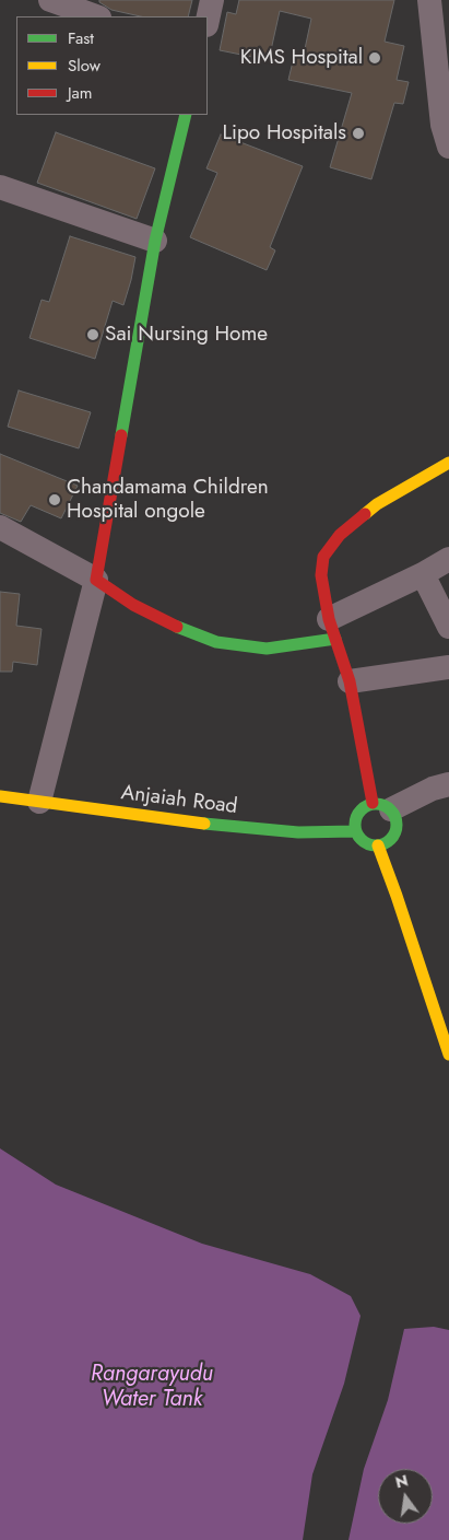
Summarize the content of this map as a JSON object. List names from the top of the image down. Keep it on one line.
{"streets":{"street":["Anjaiah Road"]},"water":["Rangarayudu Water Tank"],"places":["KIMS Hospital","Lipo Hospitals","Sai Nursing Home","Chandamama Children Hospital ongole"],"legend":["Fast","Slow","Jam"],"north":"top"}
